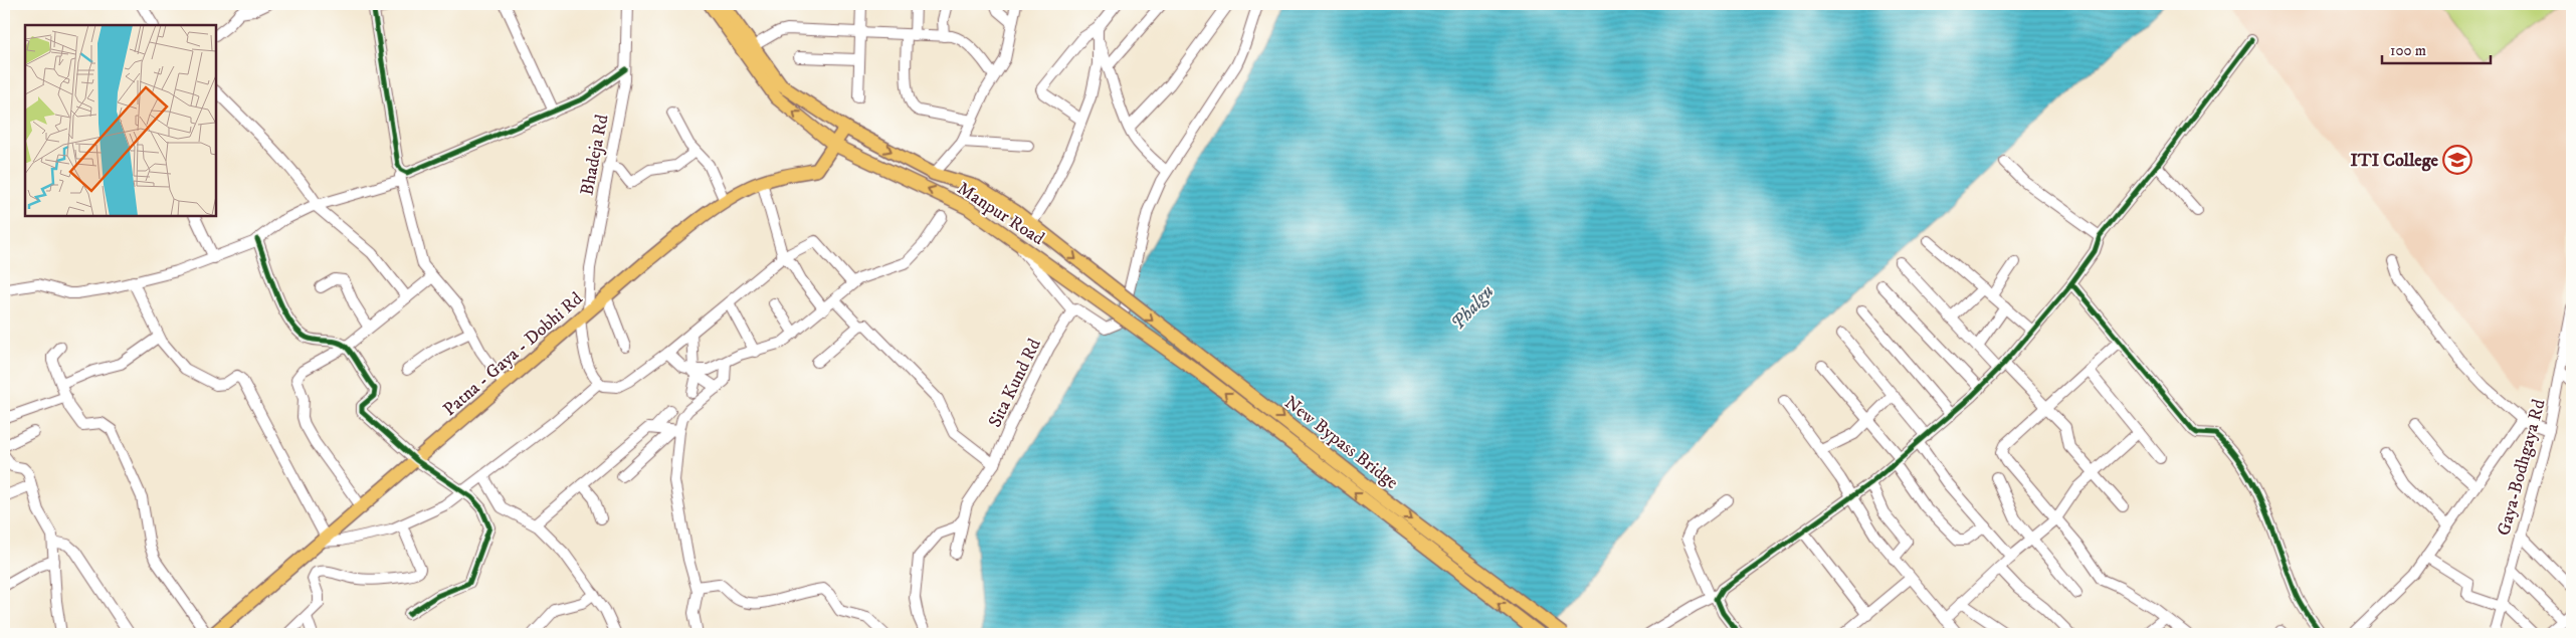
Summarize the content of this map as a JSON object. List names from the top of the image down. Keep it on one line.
{"streets":{"main road":["Manpur Road","Patna - Gaya - Dobhi Rd","New Bypass Bridge"],"street":["Bhadeja Rd","Sita Kund Rd","Gaya-Bodhgaya Rd"]},"crossings":[["Bhadeja Rd","Patna - Gaya - Dobhi Rd"],["Manpur Road","Patna - Gaya - Dobhi Rd"],["Manpur Road","New Bypass Bridge"]],"water":["Phalgu"],"places":{"school or university":["ITI College"]},"scale_bar":"100 m"}
